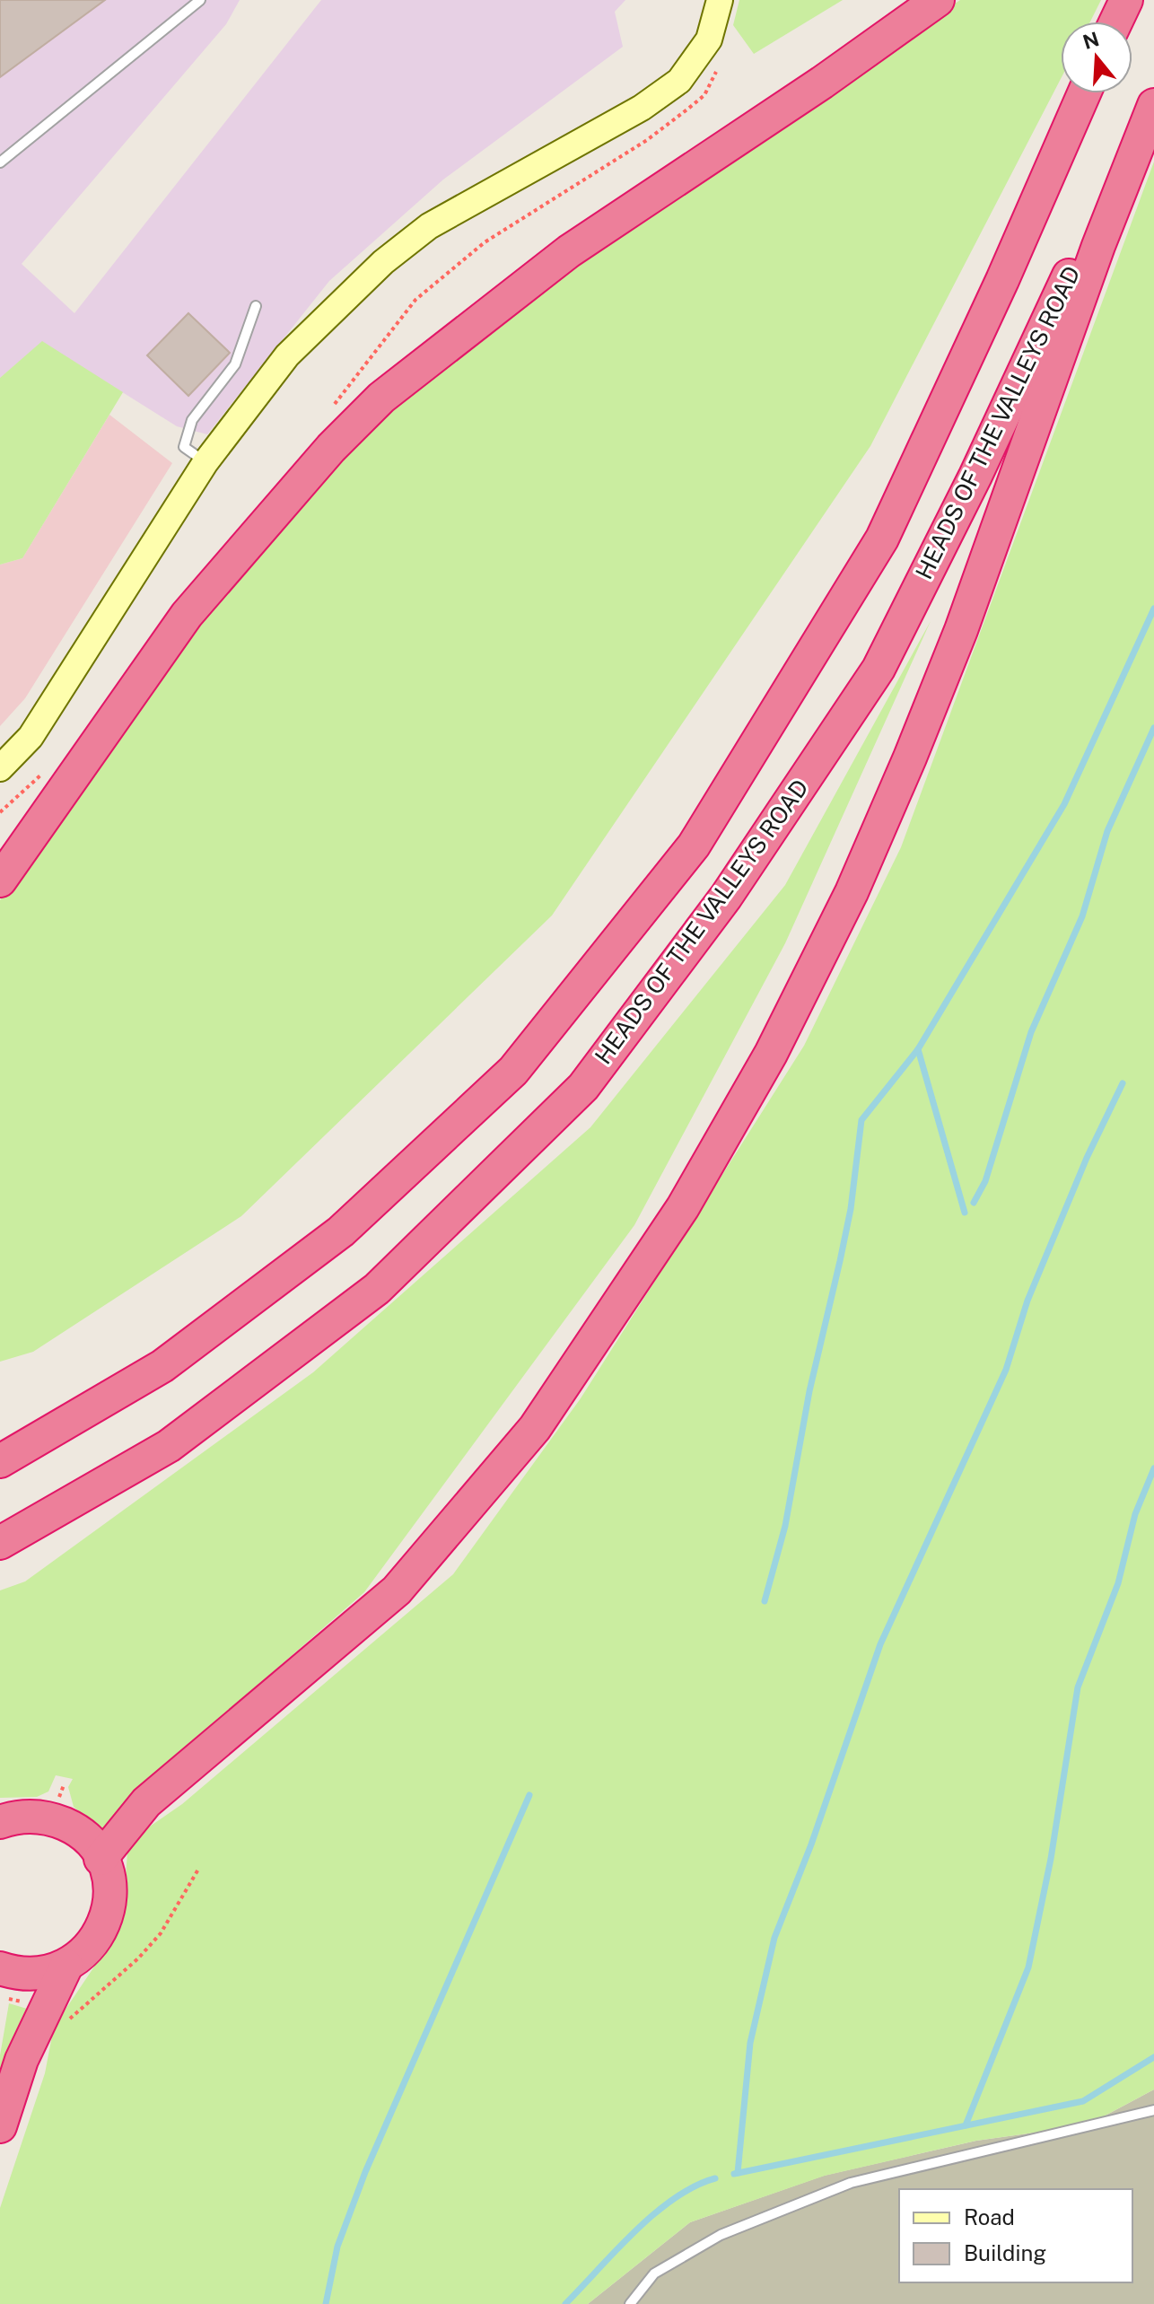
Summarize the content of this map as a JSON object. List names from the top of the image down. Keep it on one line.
{"streets":{"highway":["HEADS OF THE VALLEYS ROAD"]},"legend":["Road","Building"],"north":"top"}
